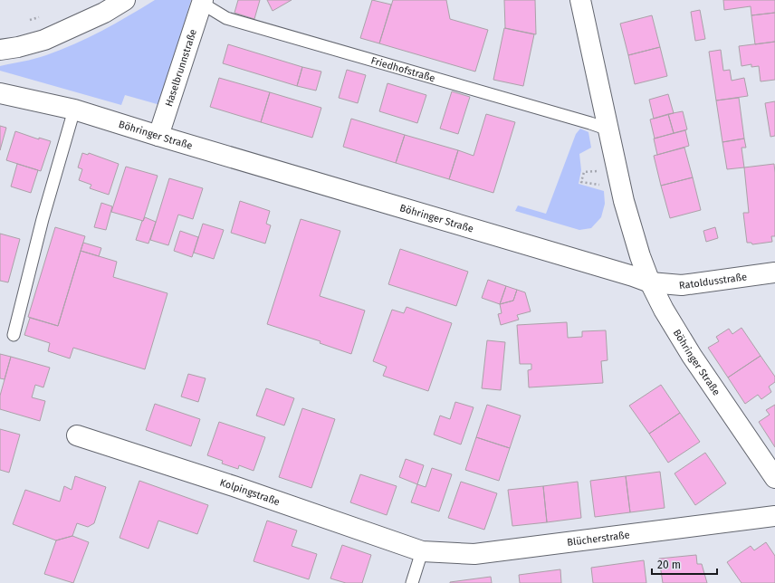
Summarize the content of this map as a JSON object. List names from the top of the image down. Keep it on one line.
{"streets":{"street":["Haselbrunnstraße","Böhringer Straße","Ratoldusstraße","Kolpingstraße","Blücherstraße"],"lane":["Friedhofstraße"]},"crossings":[["Haselbrunnstraße","Friedhofstraße"],["Haselbrunnstraße","Böhringer Straße"],["Böhringer Straße","Ratoldusstraße"],["Kolpingstraße","Blücherstraße"]],"scale_bar":"20 m"}
